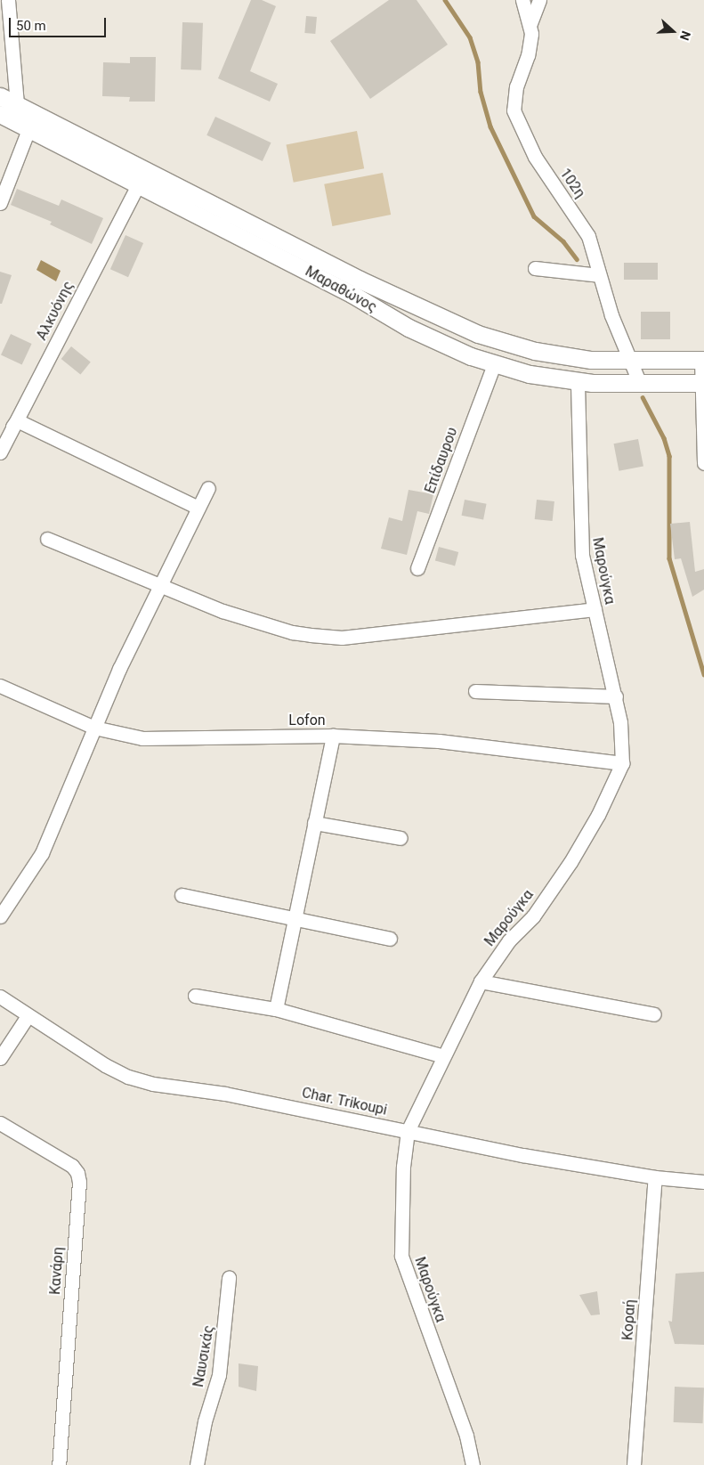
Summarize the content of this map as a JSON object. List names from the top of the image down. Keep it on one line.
{"streets":{"main road":["Μαραθώνος"],"street":["102η","Αλκυόνης","Επίδαυρου","Μαρούγκα","Lofon","Char. Trikoupi","Κανάρη","Κοραή","Ναυσικάς"]},"crossings":[["102η","Μαραθώνος"],["Μαραθώνος","Αλκυόνης"],["Μαραθώνος","Επίδαυρου"],["Μαραθώνος","Μαρούγκα"],["Μαρούγκα","Lofon"],["Μαρούγκα","Char. Trikoupi"],["Char. Trikoupi","Κοραή"]],"scale_bar":"50 m","north":"right"}
